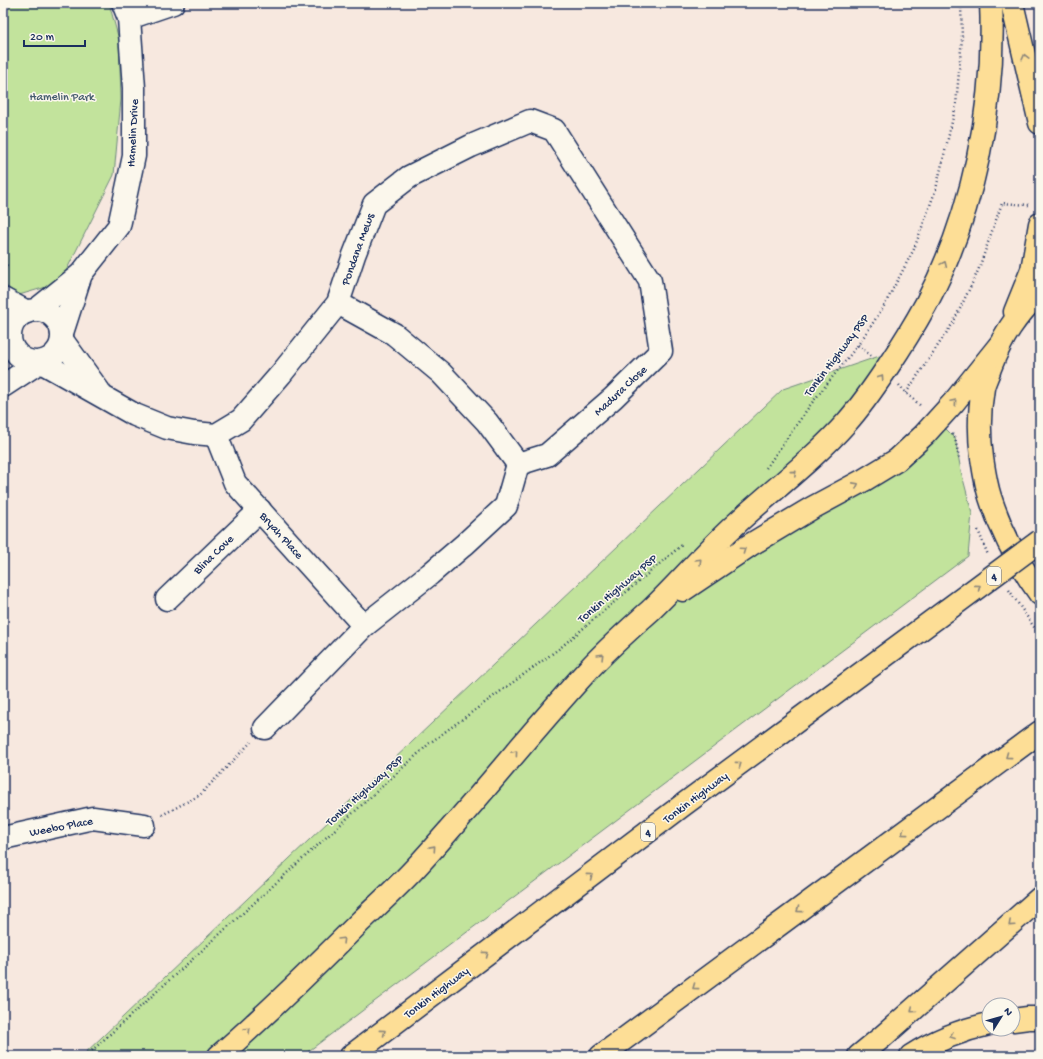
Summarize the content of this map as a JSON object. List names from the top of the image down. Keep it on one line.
{"streets":{"main road":["4","Tonkin Highway"],"street":["Hamelin Drive","Pondana Mews","Madura Close","Bryah Place","Blina Cove","Weebo Place"],"path":["Tonkin Highway PSP"]},"crossings":[["Pondana Mews","Madura Close"],["Pondana Mews","Bryah Place"],["Bryah Place","Blina Cove"]],"parks":["Hamelin Park"],"scale_bar":"20 m","north":"top right"}
